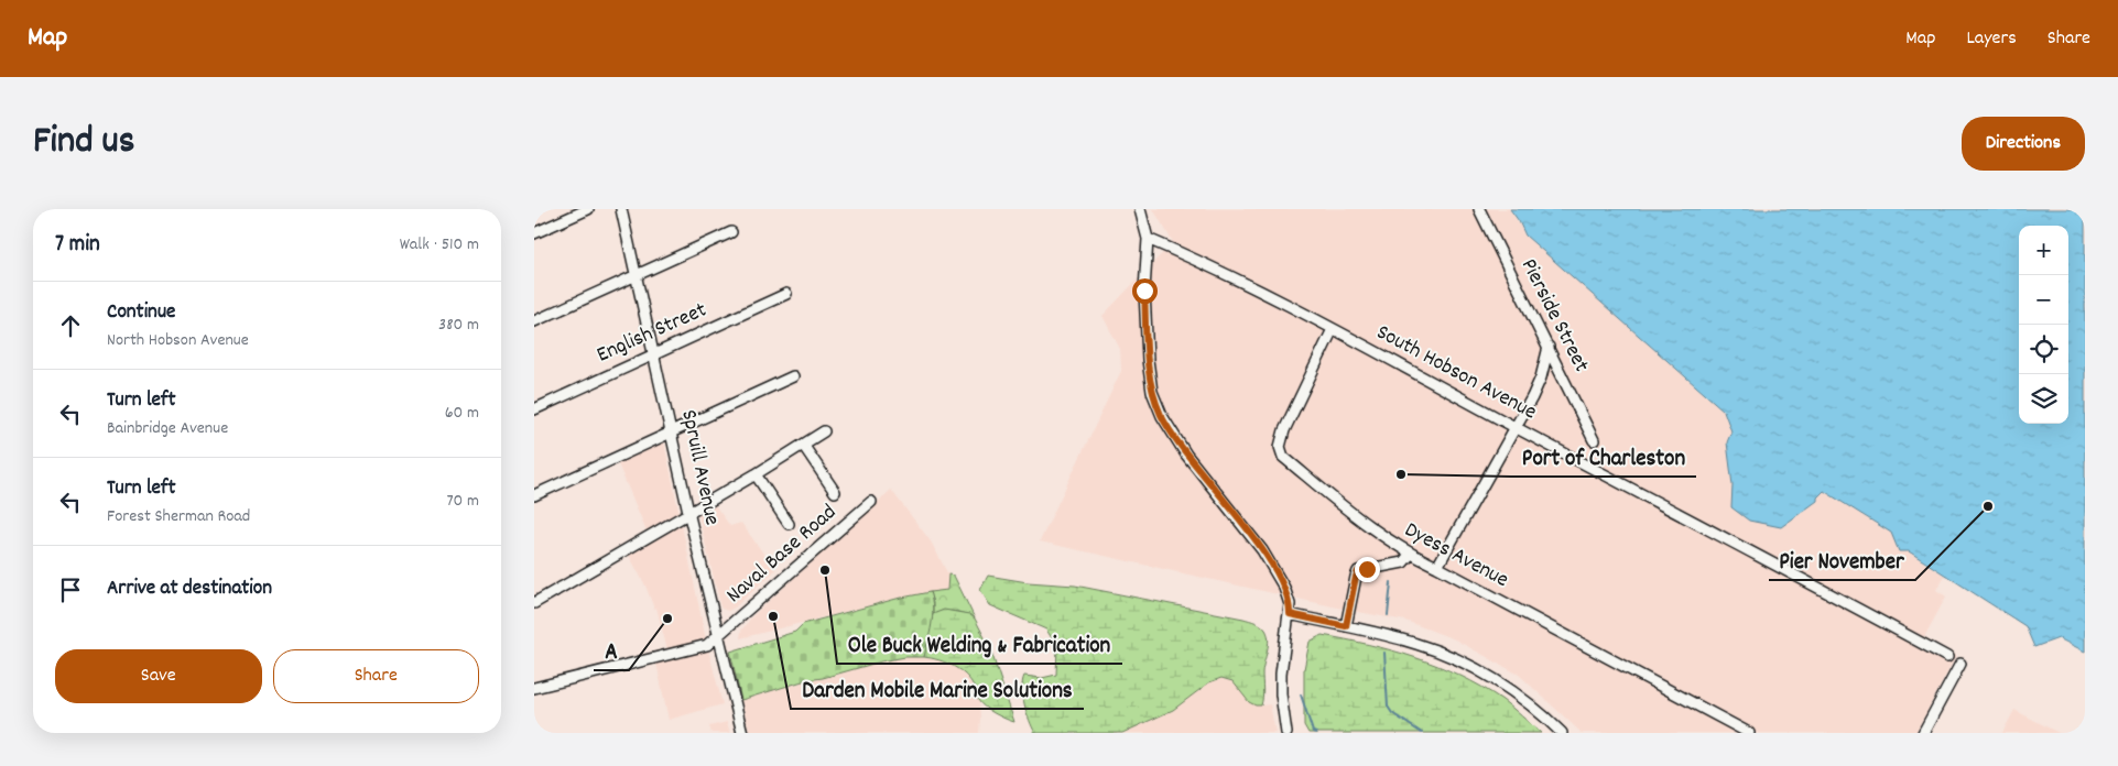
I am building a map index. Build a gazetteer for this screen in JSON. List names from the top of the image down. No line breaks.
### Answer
{"streets":{"street":["Pierside Street","English Street","South Hobson Avenue","Spruill Avenue","Naval Base Road","Dyess Avenue"]},"crossings":[["English Street","Spruill Avenue"],["South Hobson Avenue","Dyess Avenue"],["Spruill Avenue","Naval Base Road"]],"places":["Port of Charleston","Pier November","Ole Buck Welding & Fabrication","Darden Mobile Marine Solutions","A"],"page":{"header":"Map","nav":["Map","Layers","Share"],"title":"Find us","buttons":["Directions",["Save","Share"]],"heading":["7 min","Walk · 510 m"],"map_buttons":["+","−"],"list":[["Continue","North Hobson Avenue","380 m"],["Turn left","Bainbridge Avenue","60 m"],["Turn left","Forest Sherman Road","70 m"],"Arrive at destination"]}}
